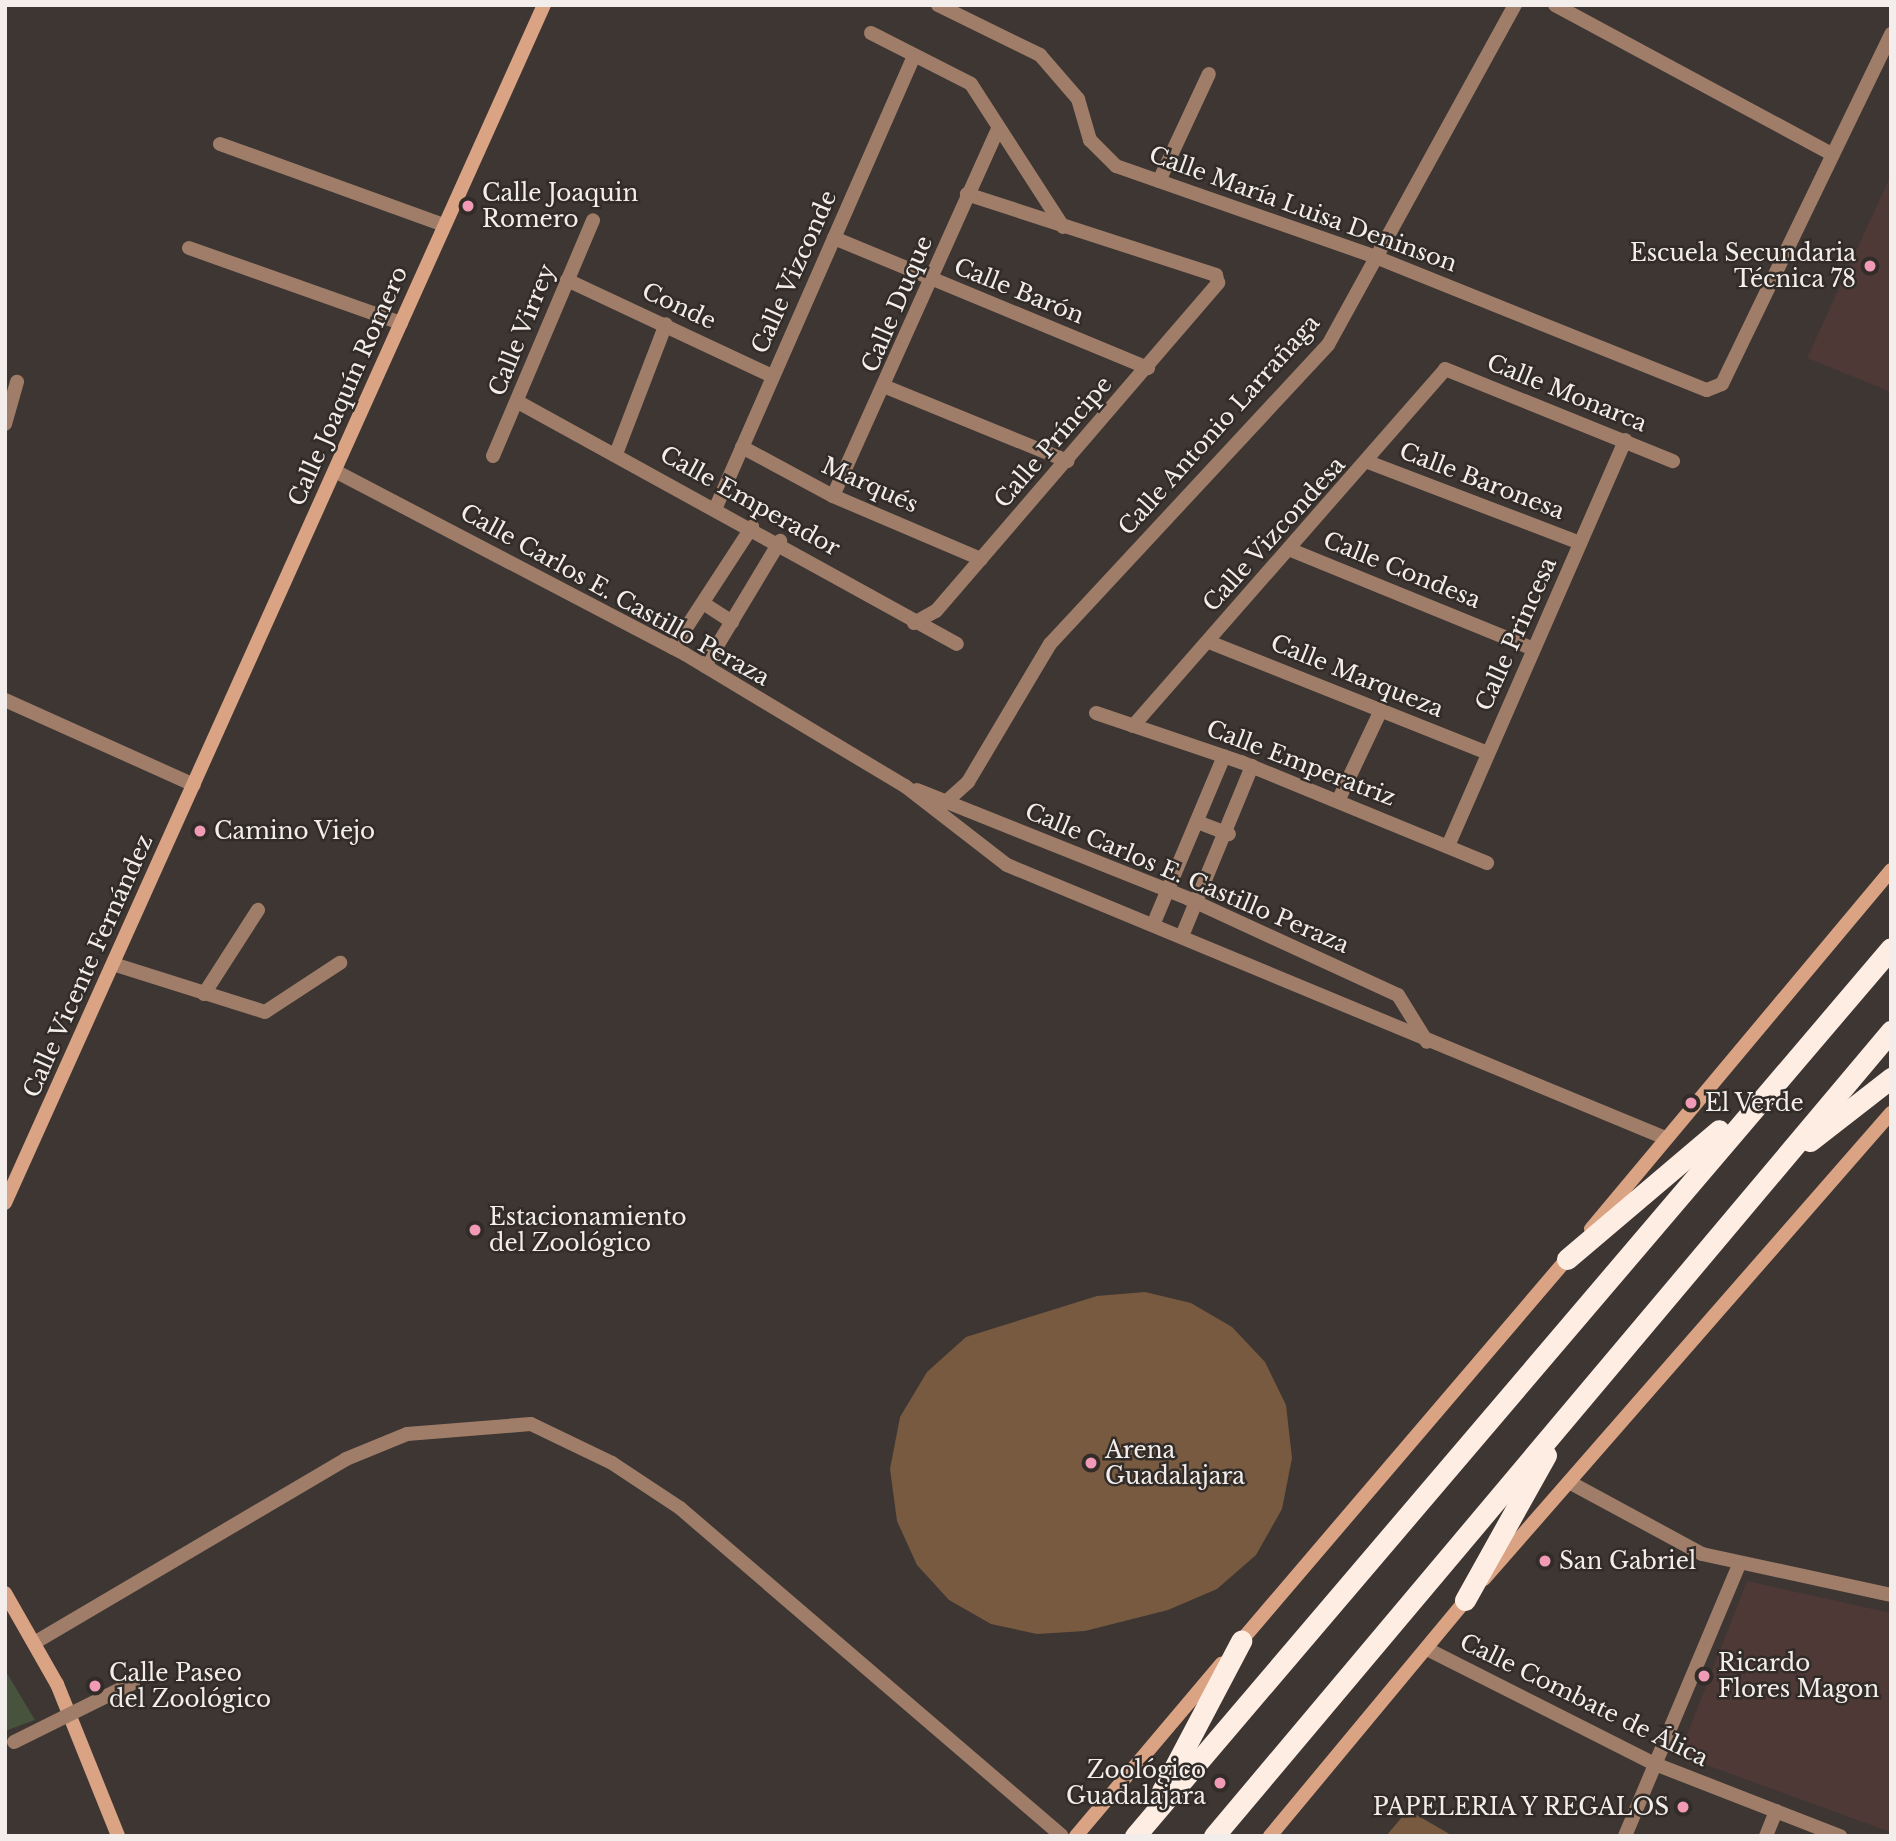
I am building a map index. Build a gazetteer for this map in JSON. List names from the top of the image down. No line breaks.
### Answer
{"streets":{"street":["Calle María Luisa Deninson","Calle Vizconde","Calle Barón","Calle Duque","Conde","Calle Virrey","Calle Joaquín Romero","Calle Monarca","Calle Antonio Larrañaga","Calle Príncipe","Calle Baronesa","Marqués","Calle Emperador","Calle Vizcondesa","Calle Condesa","Calle Carlos E. Castillo Peraza","Calle Princesa","Calle Marqueza","Calle Emperatriz","Calle Vicente Fernández","Calle Combate de Álica"]},"crossings":[["Calle María Luisa Deninson","Calle Antonio Larrañaga"],["Calle Vizconde","Calle Barón"],["Calle Vizconde","Conde"],["Calle Vizconde","Marqués"],["Calle Vizconde","Calle Emperador"],["Calle Barón","Calle Duque"],["Calle Barón","Calle Príncipe"],["Calle Duque","Marqués"],["Conde","Calle Virrey"],["Calle Virrey","Calle Emperador"],["Calle Joaquín Romero","Calle Carlos E. Castillo Peraza"],["Calle Joaquín Romero","Calle Vicente Fernández"],["Calle Monarca","Calle Vizcondesa"],["Calle Monarca","Calle Princesa"],["Calle Antonio Larrañaga","Calle Carlos E. Castillo Peraza"],["Calle Príncipe","Marqués"],["Calle Príncipe","Calle Emperador"],["Calle Baronesa","Calle Vizcondesa"],["Calle Baronesa","Calle Princesa"],["Calle Vizcondesa","Calle Condesa"],["Calle Vizcondesa","Calle Marqueza"],["Calle Vizcondesa","Calle Emperatriz"],["Calle Condesa","Calle Princesa"],["Calle Princesa","Calle Marqueza"],["Calle Princesa","Calle Emperatriz"]],"places":["Calle Joaquin Romero","Escuela Secundaria Técnica 78","Camino Viejo","El Verde","Estacionamiento del Zoológico","Arena Guadalajara","San Gabriel","Ricardo Flores Magon","Calle Paseo del Zoológico","Zoológico Guadalajara","PAPELERIA Y REGALOS"]}
